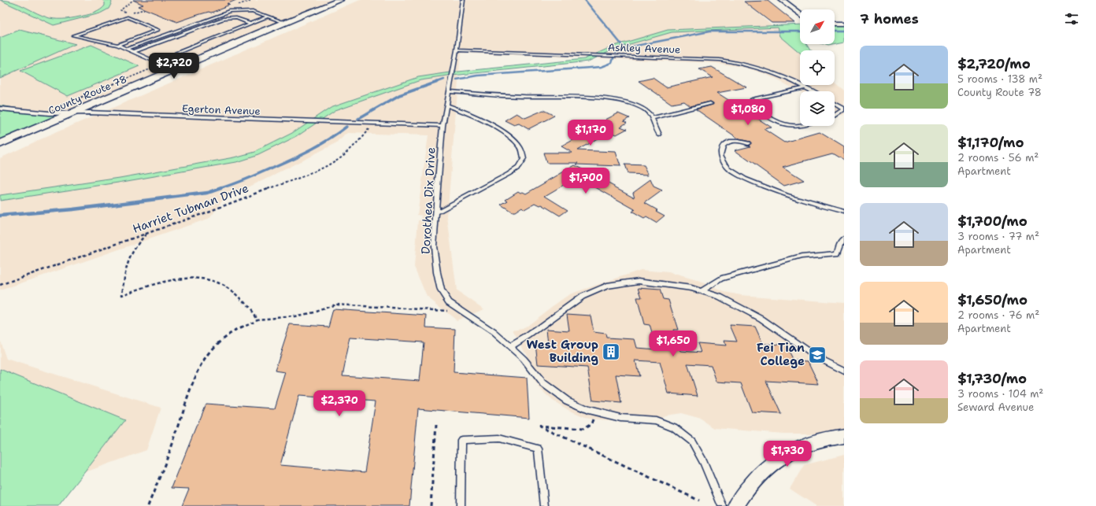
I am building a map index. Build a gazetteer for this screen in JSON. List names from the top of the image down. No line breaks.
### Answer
{"streets":{"street":["County Route 78"],"lane":["Ashley Avenue","Egerton Avenue","Dorothea Dix Drive"],"path":["Harriet Tubman Drive"]},"crossings":[["Ashley Avenue","Dorothea Dix Drive"],["County Route 78","Egerton Avenue"],["Egerton Avenue","Dorothea Dix Drive"],["Egerton Avenue","Harriet Tubman Drive"]],"places":{"building":["West Group Building"],"school or university":["Fei Tian College"]},"north":"top right","page":{"heading":"7 homes","list":[{"name":"$2,720/mo","note":"5 rooms · 138 m² · County Route 78"},{"name":"$1,170/mo","note":"2 rooms · 56 m² · Apartment"},{"name":"$1,700/mo","note":"3 rooms · 77 m² · Apartment"},{"name":"$1,650/mo","note":"2 rooms · 76 m² · Apartment"},{"name":"$1,730/mo","note":"3 rooms · 104 m² · Seward Avenue"}],"price":["$2,720","$1,080","$1,170","$1,700","$1,650","$2,370","$1,730"]}}
